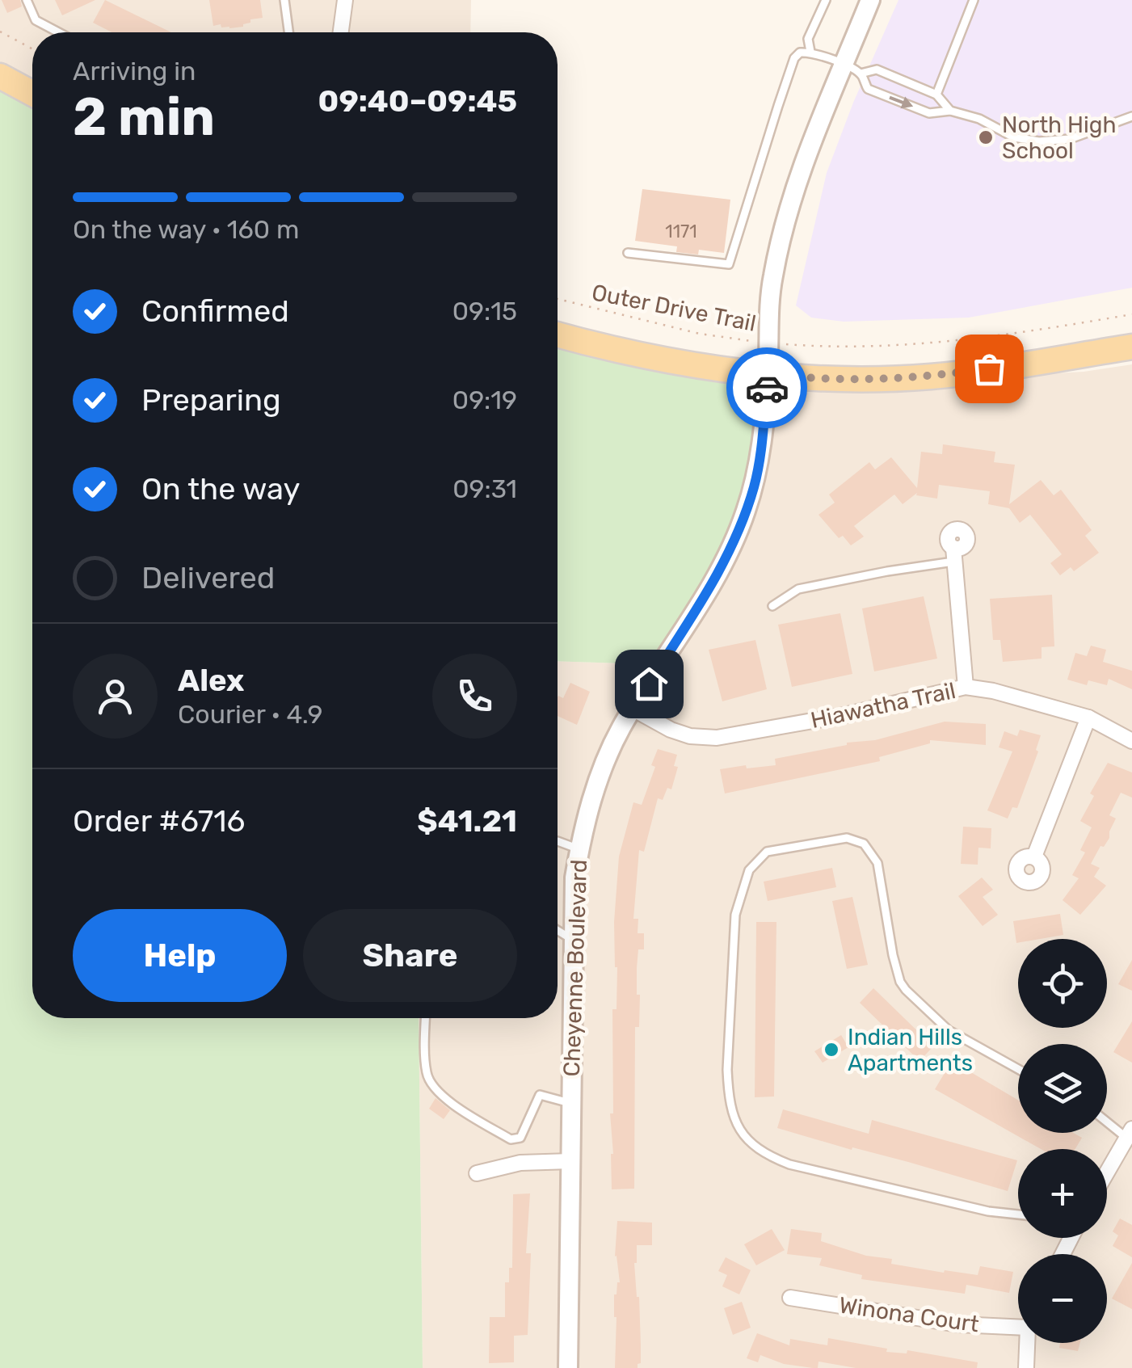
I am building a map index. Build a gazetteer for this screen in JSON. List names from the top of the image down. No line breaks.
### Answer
{"streets":{"street":["Hiawatha Trail","Cheyenne Boulevard","Winona Court"],"path":["Outer Drive Trail"]},"crossings":[["Outer Drive Trail","Cheyenne Boulevard"],["Hiawatha Trail","Cheyenne Boulevard"]],"places":["North High School","Indian Hills Apartments"],"house_numbers":["1171"],"page":{"heading":["2 min","Arriving in","09:40–09:45"],"panel":["Alex","Courier · 4.9","Order #6716","$41.21"],"bar":"On the way · 160 m","list":[["Confirmed","09:15"],["Preparing","09:19"],["On the way","09:31"],"Delivered"],"buttons":["Help","Share"],"map_buttons":["+","−"]}}
